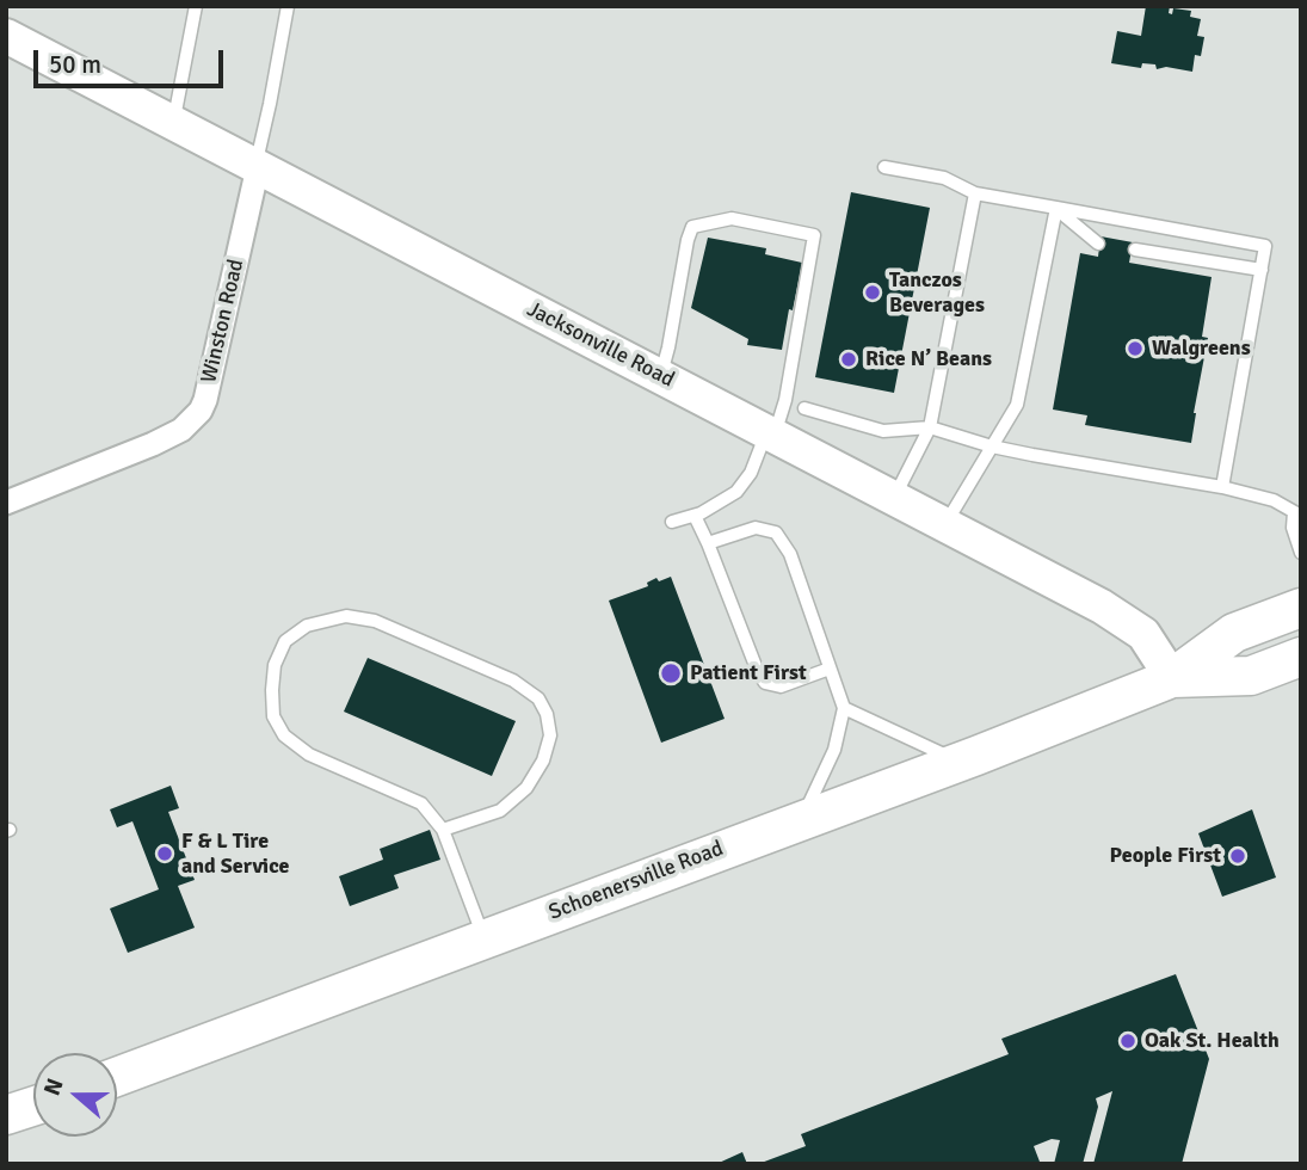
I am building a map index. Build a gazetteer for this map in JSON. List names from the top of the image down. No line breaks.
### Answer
{"streets":{"main road":["Schoenersville Road"],"street":["Winston Road","Jacksonville Road"]},"crossings":[["Winston Road","Jacksonville Road"],["Jacksonville Road","Schoenersville Road"]],"places":["Tanczos Beverages","Walgreens","Rice N’ Beans","Patient First","F & L Tire and Service","People First","Oak St. Health"],"scale_bar":"50 m","north":"left"}
